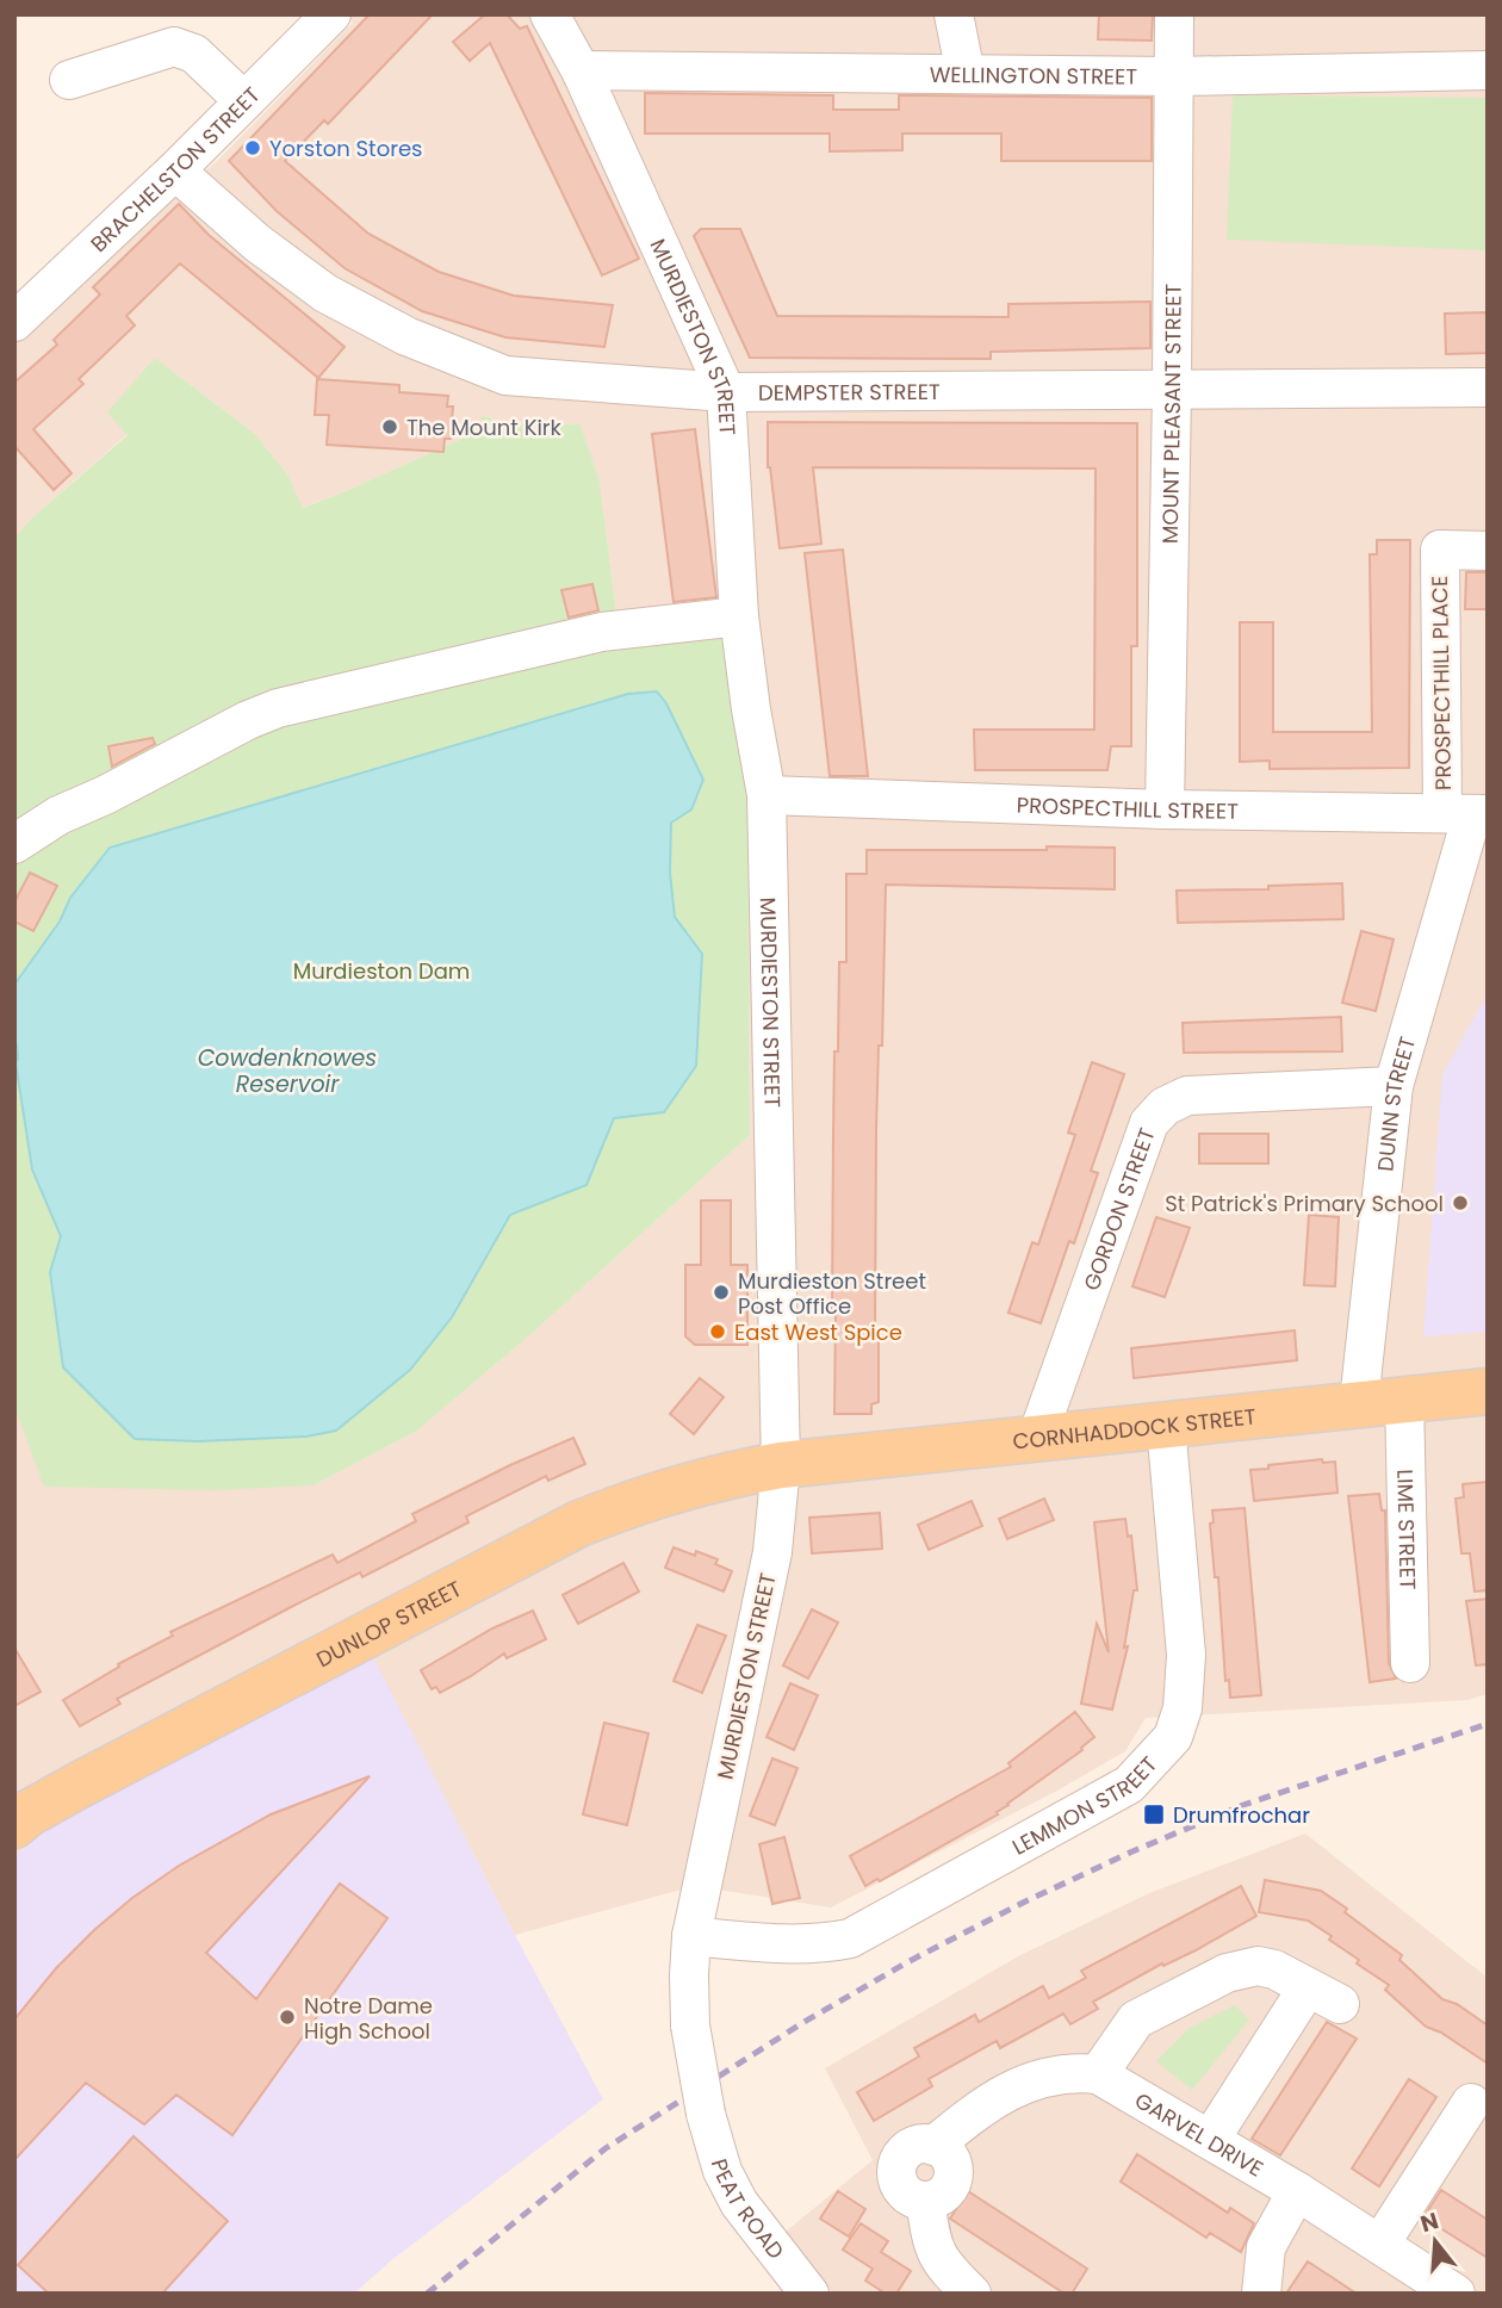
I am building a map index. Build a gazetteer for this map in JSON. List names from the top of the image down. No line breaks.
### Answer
{"streets":{"main road":["CORNHADDOCK STREET","DUNLOP STREET"],"street":["WELLINGTON STREET","BRACHELSTON STREET","MURDIESTON STREET","DEMPSTER STREET","MOUNT PLEASANT STREET","PROSPECTHILL PLACE","PROSPECTHILL STREET","DUNN STREET","GORDON STREET","LIME STREET","LEMMON STREET","GARVEL DRIVE","PEAT ROAD"]},"crossings":[["WELLINGTON STREET","MURDIESTON STREET"],["WELLINGTON STREET","MOUNT PLEASANT STREET"],["BRACHELSTON STREET","DEMPSTER STREET"],["MURDIESTON STREET","DEMPSTER STREET"],["MURDIESTON STREET","PROSPECTHILL STREET"],["MURDIESTON STREET","CORNHADDOCK STREET"],["MURDIESTON STREET","DUNLOP STREET"],["MURDIESTON STREET","LEMMON STREET"],["MURDIESTON STREET","PEAT ROAD"],["DEMPSTER STREET","MOUNT PLEASANT STREET"],["MOUNT PLEASANT STREET","PROSPECTHILL STREET"],["PROSPECTHILL PLACE","PROSPECTHILL STREET"],["PROSPECTHILL PLACE","DUNN STREET"],["PROSPECTHILL STREET","DUNN STREET"],["DUNN STREET","GORDON STREET"],["DUNN STREET","CORNHADDOCK STREET"],["GORDON STREET","CORNHADDOCK STREET"],["CORNHADDOCK STREET","LIME STREET"],["CORNHADDOCK STREET","DUNLOP STREET"],["CORNHADDOCK STREET","LEMMON STREET"]],"water":["Cowdenknowes Reservoir"],"parks":["Murdieston Dam"],"places":{"other":["Yorston Stores","The Mount Kirk","St Patrick's Primary School","Murdieston Street Post Office","East West Spice","Notre Dame High School"],"transit":["Drumfrochar"]},"north":"top"}
